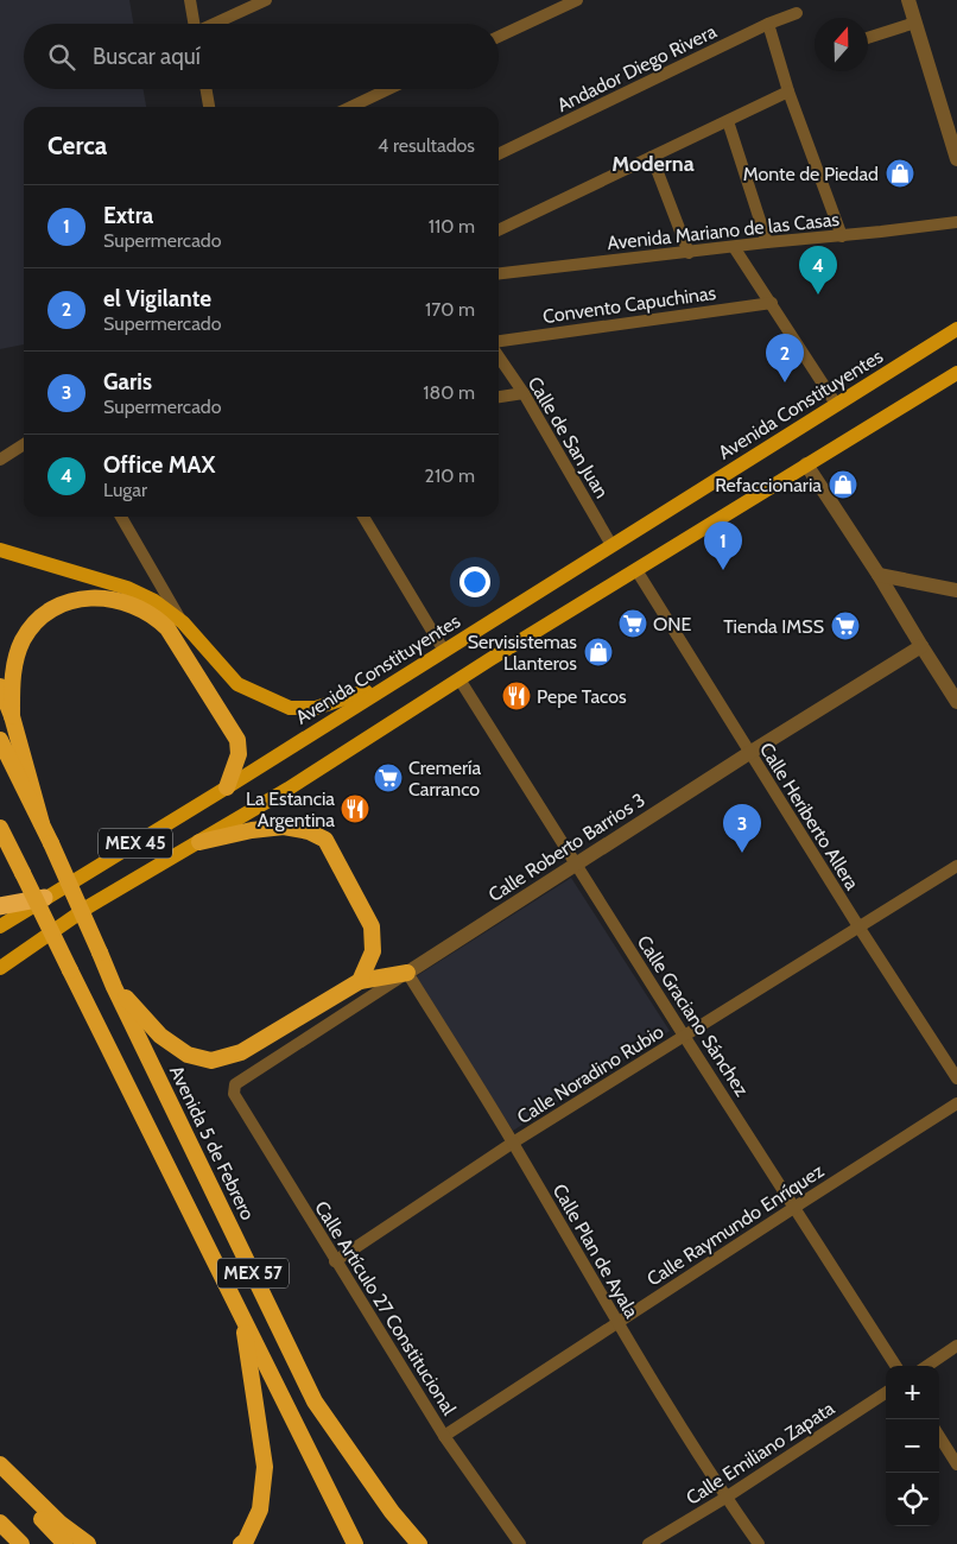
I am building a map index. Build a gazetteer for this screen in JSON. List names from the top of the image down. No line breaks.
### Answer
{"streets":{"highway":["Avenida 5 de Febrero","MEX 57"],"main road":["Avenida Constituyentes","MEX 45"],"street":["Andador Diego Rivera","Avenida Mariano de las Casas","Convento Capuchinas","Calle de San Juan","Calle Heriberto Allera","Calle Roberto Barrios 3","Calle Graciano Sánchez","Calle Noradino Rubio","Calle Raymundo Enríquez","Calle Plan de Ayala","Calle Artículo 27 Constitucional","Calle Emiliano Zapata"]},"crossings":[["Avenida Constituyentes","Calle de San Juan"],["Calle Heriberto Allera","Calle Roberto Barrios 3"],["Calle Heriberto Allera","Calle Noradino Rubio"],["Calle Roberto Barrios 3","Calle Graciano Sánchez"],["Calle Roberto Barrios 3","Calle Plan de Ayala"],["Calle Roberto Barrios 3","Calle Artículo 27 Constitucional"],["Calle Graciano Sánchez","Calle Noradino Rubio"],["Calle Graciano Sánchez","Calle Raymundo Enríquez"],["Calle Noradino Rubio","Calle Plan de Ayala"],["Calle Noradino Rubio","Calle Artículo 27 Constitucional"],["Calle Raymundo Enríquez","Calle Plan de Ayala"],["Calle Raymundo Enríquez","Calle Artículo 27 Constitucional"],["Calle Plan de Ayala","Calle Emiliano Zapata"]],"districts":["Moderna"],"places":{"shop":["Monte de Piedad","Refaccionaria","Servisistemas Llanteros"],"supermarket":["ONE","Tienda IMSS","Cremería Carranco"],"restaurant":["Pepe Tacos","La Estancia Argentina"]},"north":"top","page":{"search":"Buscar aquí","heading":["Cerca","4 resultados"],"list":[{"mark":"1","name":"Extra","note":"Supermercado","value":"110 m"},{"mark":"2","name":"el Vigilante","note":"Supermercado","value":"170 m"},{"mark":"3","name":"Garis","note":"Supermercado","value":"180 m"},{"mark":"4","name":"Office MAX","note":"Lugar","value":"210 m"}],"pins":["4","2","1","3"],"map_buttons":["+","−"]}}
